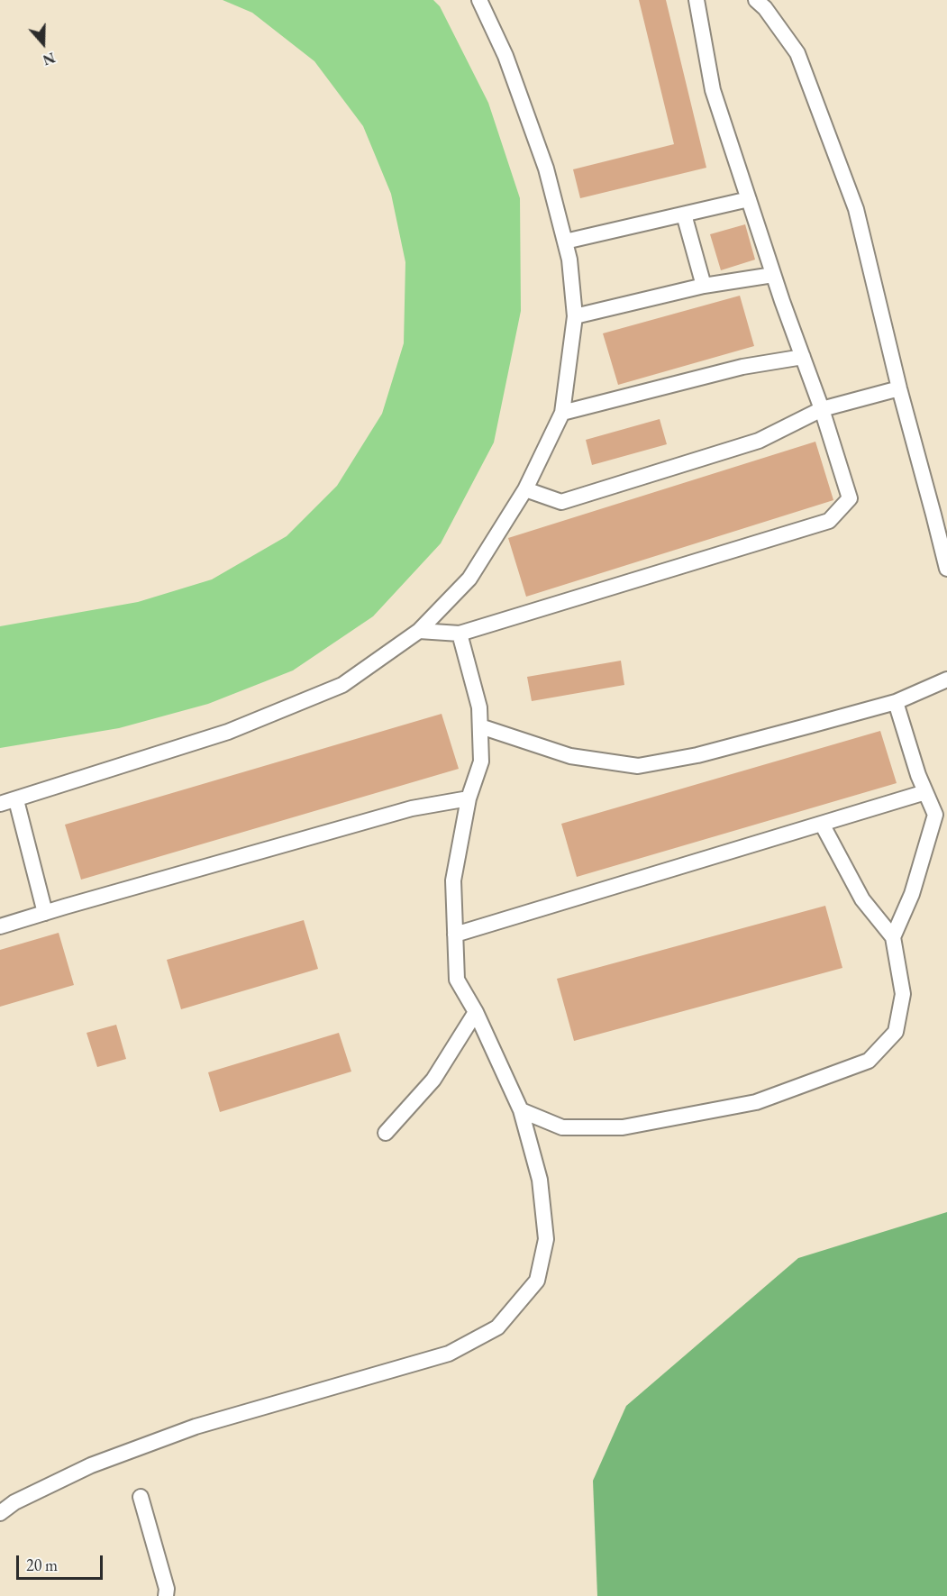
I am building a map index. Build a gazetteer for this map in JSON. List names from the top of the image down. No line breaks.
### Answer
{"scale_bar":"20 m","north":"bottom"}
